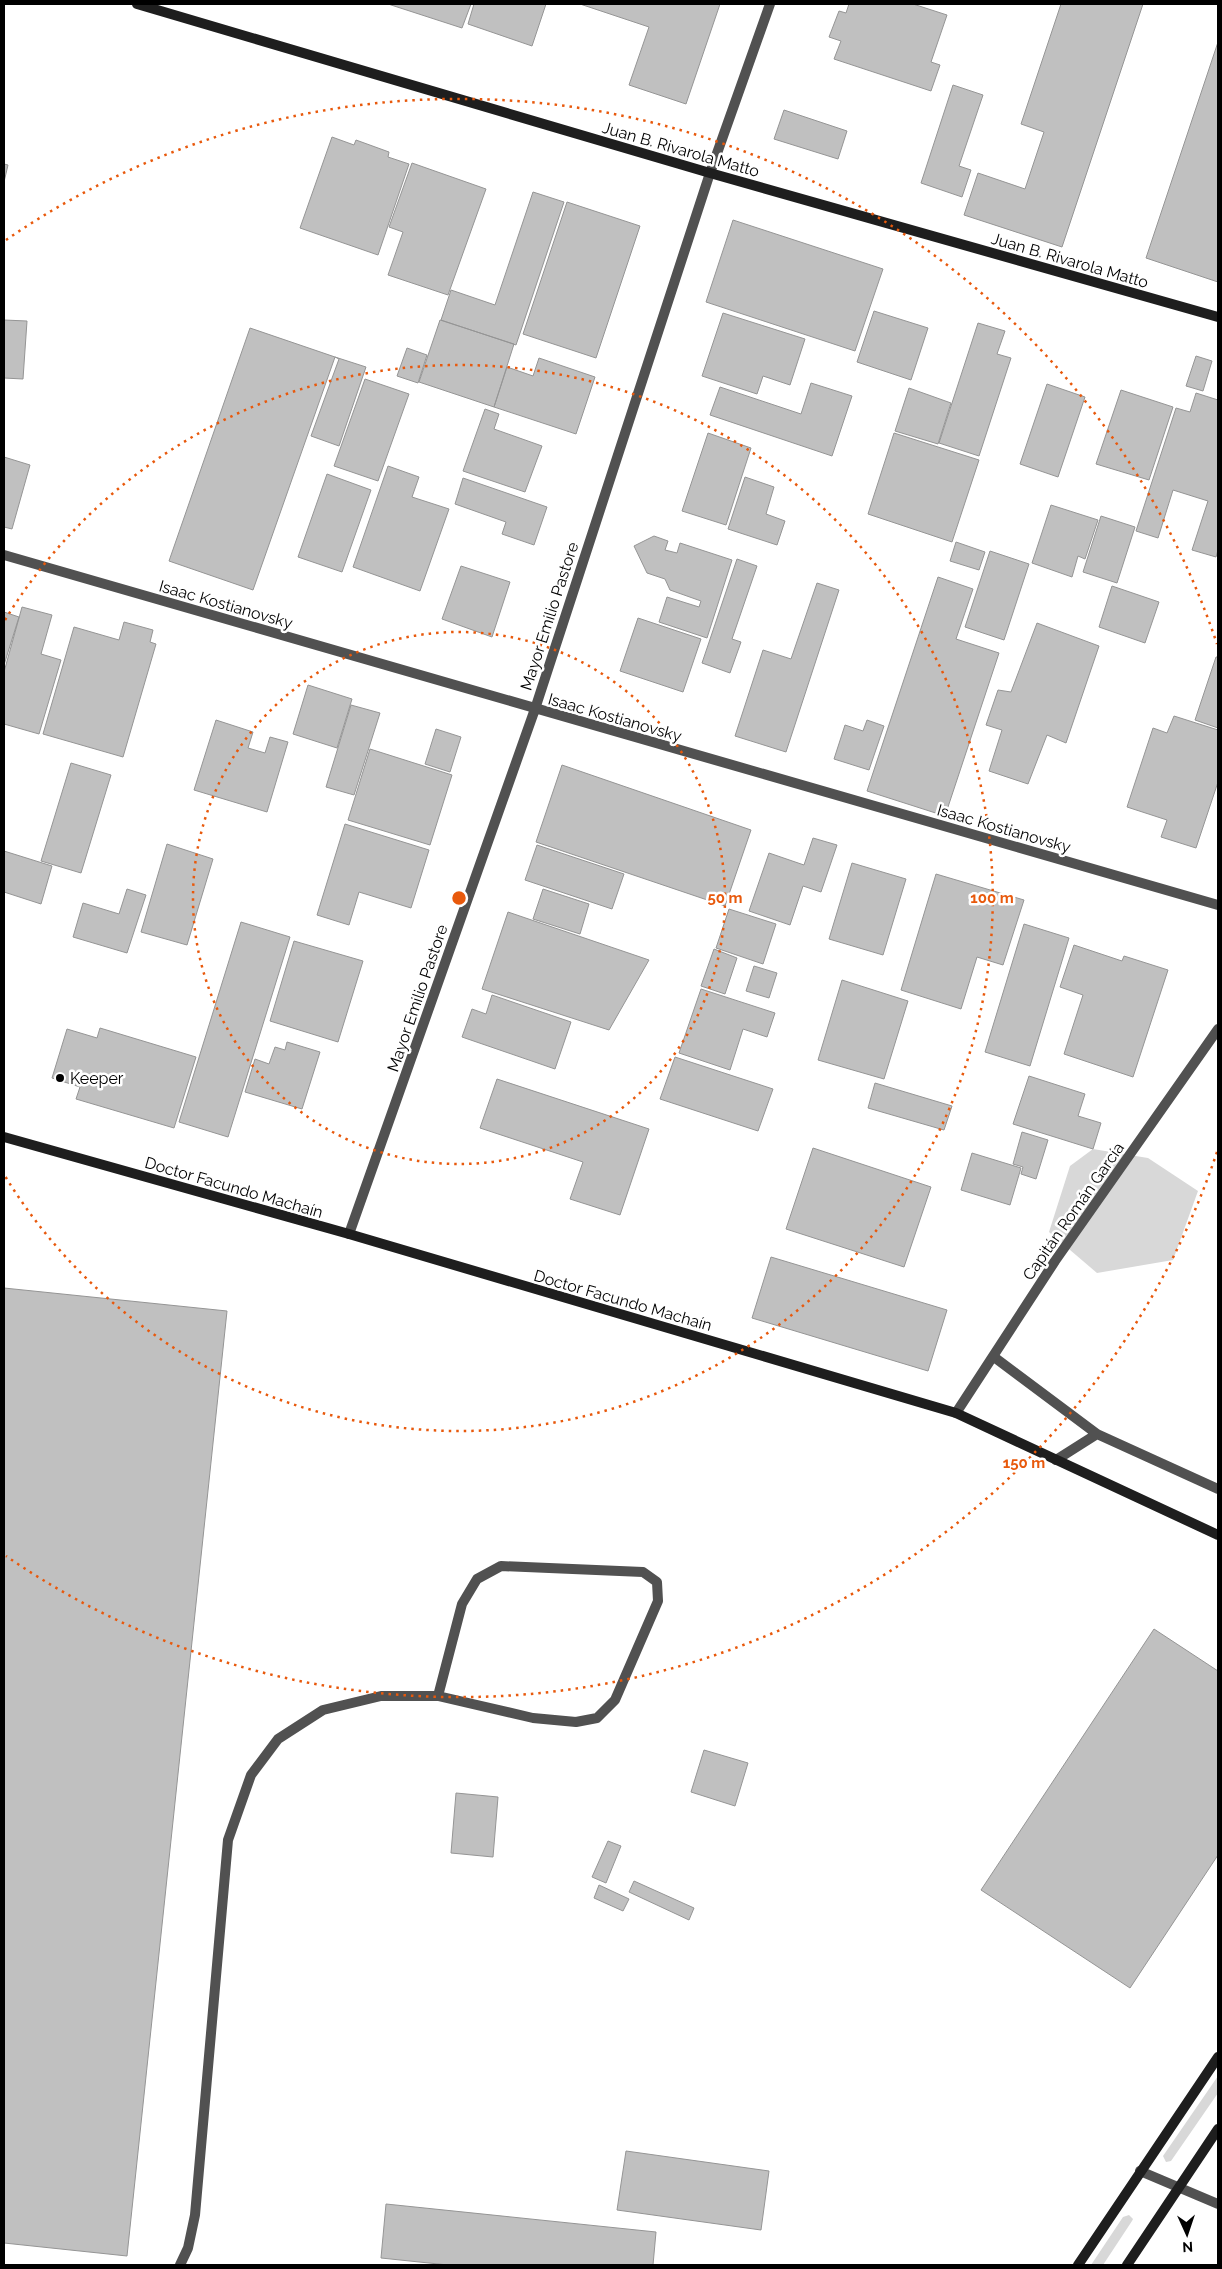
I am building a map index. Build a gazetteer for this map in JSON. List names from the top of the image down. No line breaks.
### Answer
{"streets":{"main road":["Juan B. Rivarola Matto","Doctor Facundo Machaín"],"street":["Isaac Kostianovsky","Mayor Emilio Pastore","Capitán Román García"]},"crossings":[["Juan B. Rivarola Matto","Mayor Emilio Pastore"],["Isaac Kostianovsky","Mayor Emilio Pastore"],["Mayor Emilio Pastore","Doctor Facundo Machaín"],["Doctor Facundo Machaín","Capitán Román García"]],"places":["Keeper"],"north":"bottom","rings":["50 m","100 m","150 m"]}
